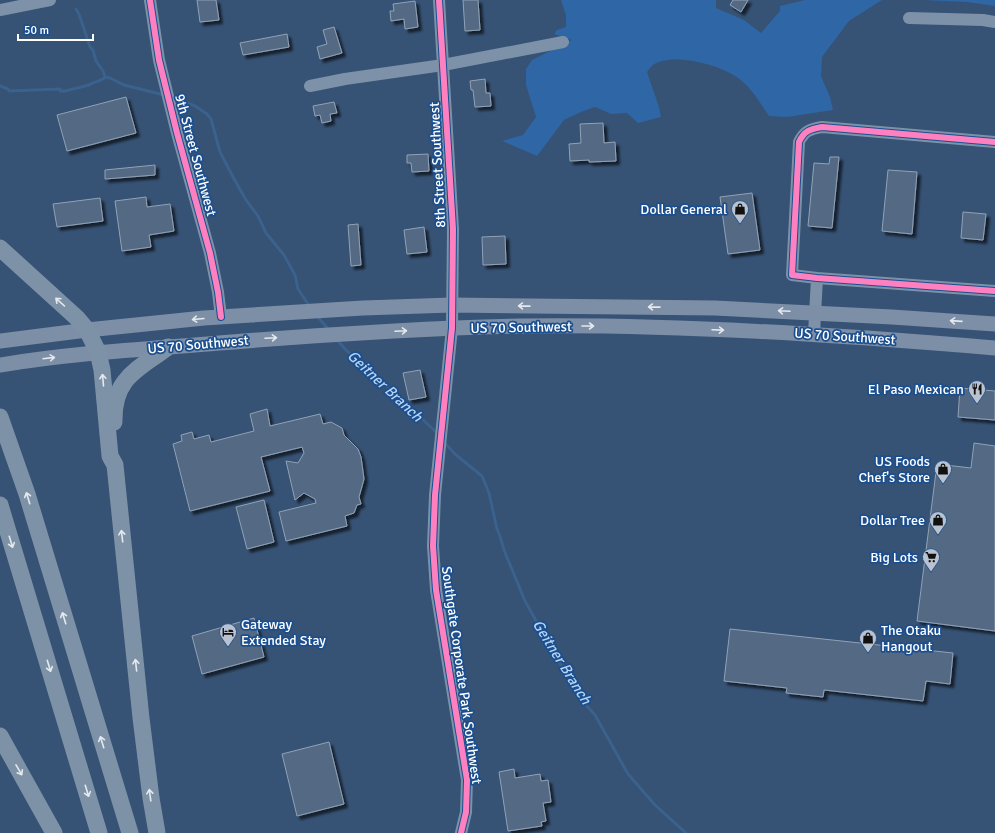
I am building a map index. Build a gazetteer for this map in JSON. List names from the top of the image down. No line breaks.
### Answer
{"streets":{"main road":["US 70 Southwest"],"street":["9th Street Southwest","8th Street Southwest","Southgate Corporate Park Southwest"]},"crossings":[["9th Street Southwest","US 70 Southwest"],["8th Street Southwest","US 70 Southwest"],["8th Street Southwest","Southgate Corporate Park Southwest"],["US 70 Southwest","Southgate Corporate Park Southwest"]],"water":["Geitner Branch"],"places":{"shop":["Dollar General","US Foods Chef's Store","Dollar Tree","The Otaku Hangout"],"restaurant":["El Paso Mexican"],"supermarket":["Big Lots"],"hotel":["Gateway Extended Stay"]},"scale_bar":"50 m"}
